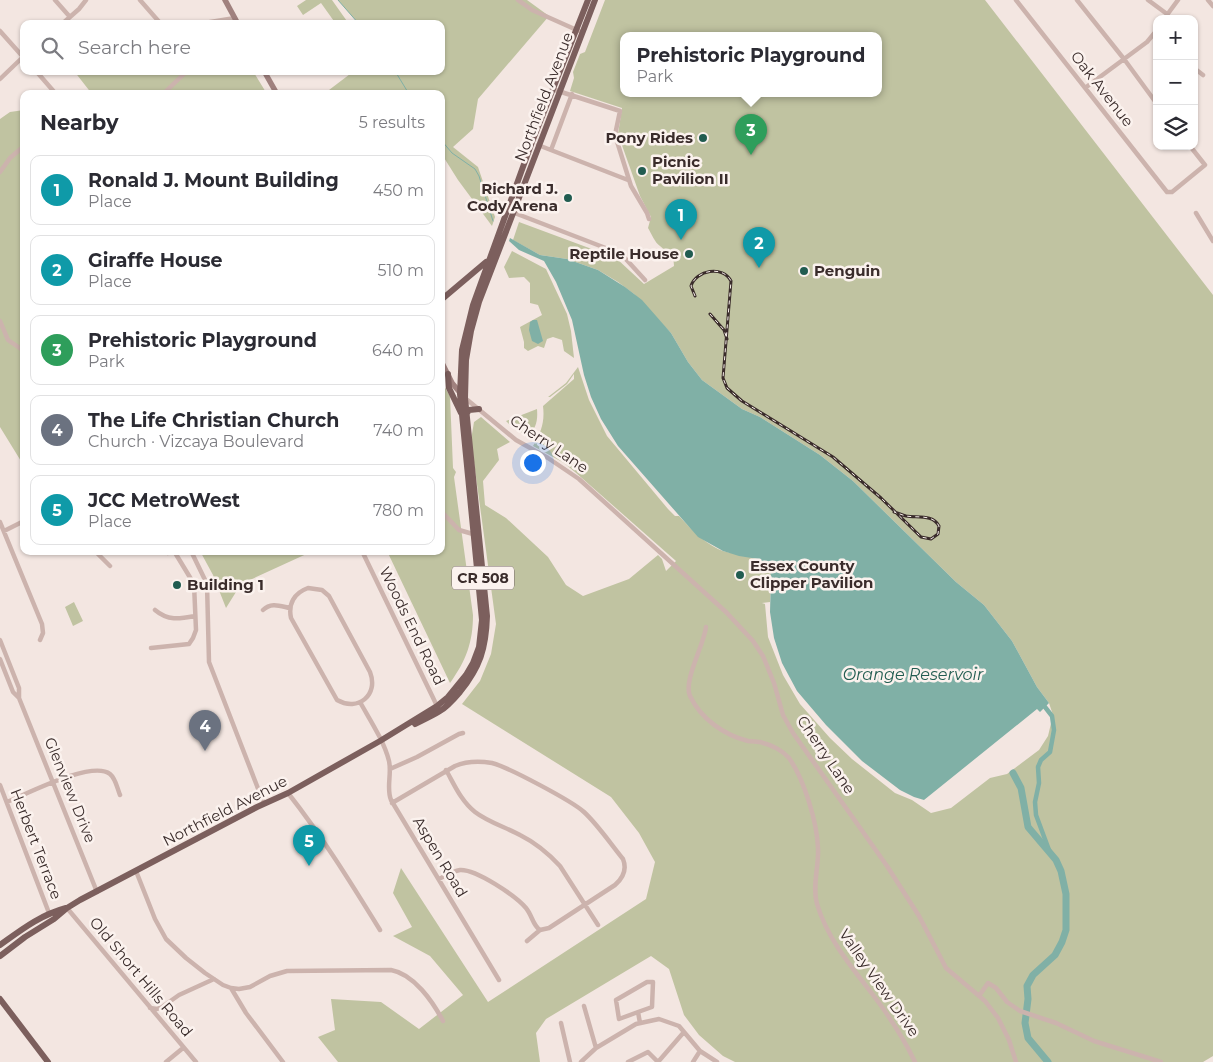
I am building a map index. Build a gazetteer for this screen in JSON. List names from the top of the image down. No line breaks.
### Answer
{"streets":{"main road":["Northfield Avenue","CR 508"],"street":["Oak Avenue","Cherry Lane","Woods End Road","Glenview Drive","Herbert Terrace","Aspen Road","Old Short Hills Road","Valley View Drive"]},"crossings":[["Northfield Avenue","Cherry Lane"],["Northfield Avenue","CR 508"],["Northfield Avenue","Woods End Road"],["Northfield Avenue","Glenview Drive"],["Northfield Avenue","Aspen Road"],["Northfield Avenue","Old Short Hills Road"],["CR 508","Herbert Terrace"],["CR 508","Old Short Hills Road"]],"water":["Orange Reservoir"],"places":["Pony Rides","Picnic Pavilion II","Richard J. Cody Arena","Reptile House","Penguin","Essex County Clipper Pavilion","Building 1"],"page":{"map_buttons":["+","−"],"search":"Search here","popup":["Prehistoric Playground","Park"],"heading":["Nearby","5 results"],"pins":["3","1","2","4","5"],"list":[{"mark":"1","name":"Ronald J. Mount Building","note":"Place","value":"450 m"},{"mark":"2","name":"Giraffe House","note":"Place","value":"510 m"},{"mark":"3","name":"Prehistoric Playground","note":"Park","value":"640 m"},{"mark":"4","name":"The Life Christian Church","note":"Church · Vizcaya Boulevard","value":"740 m"},{"mark":"5","name":"JCC MetroWest","note":"Place","value":"780 m"}]}}
